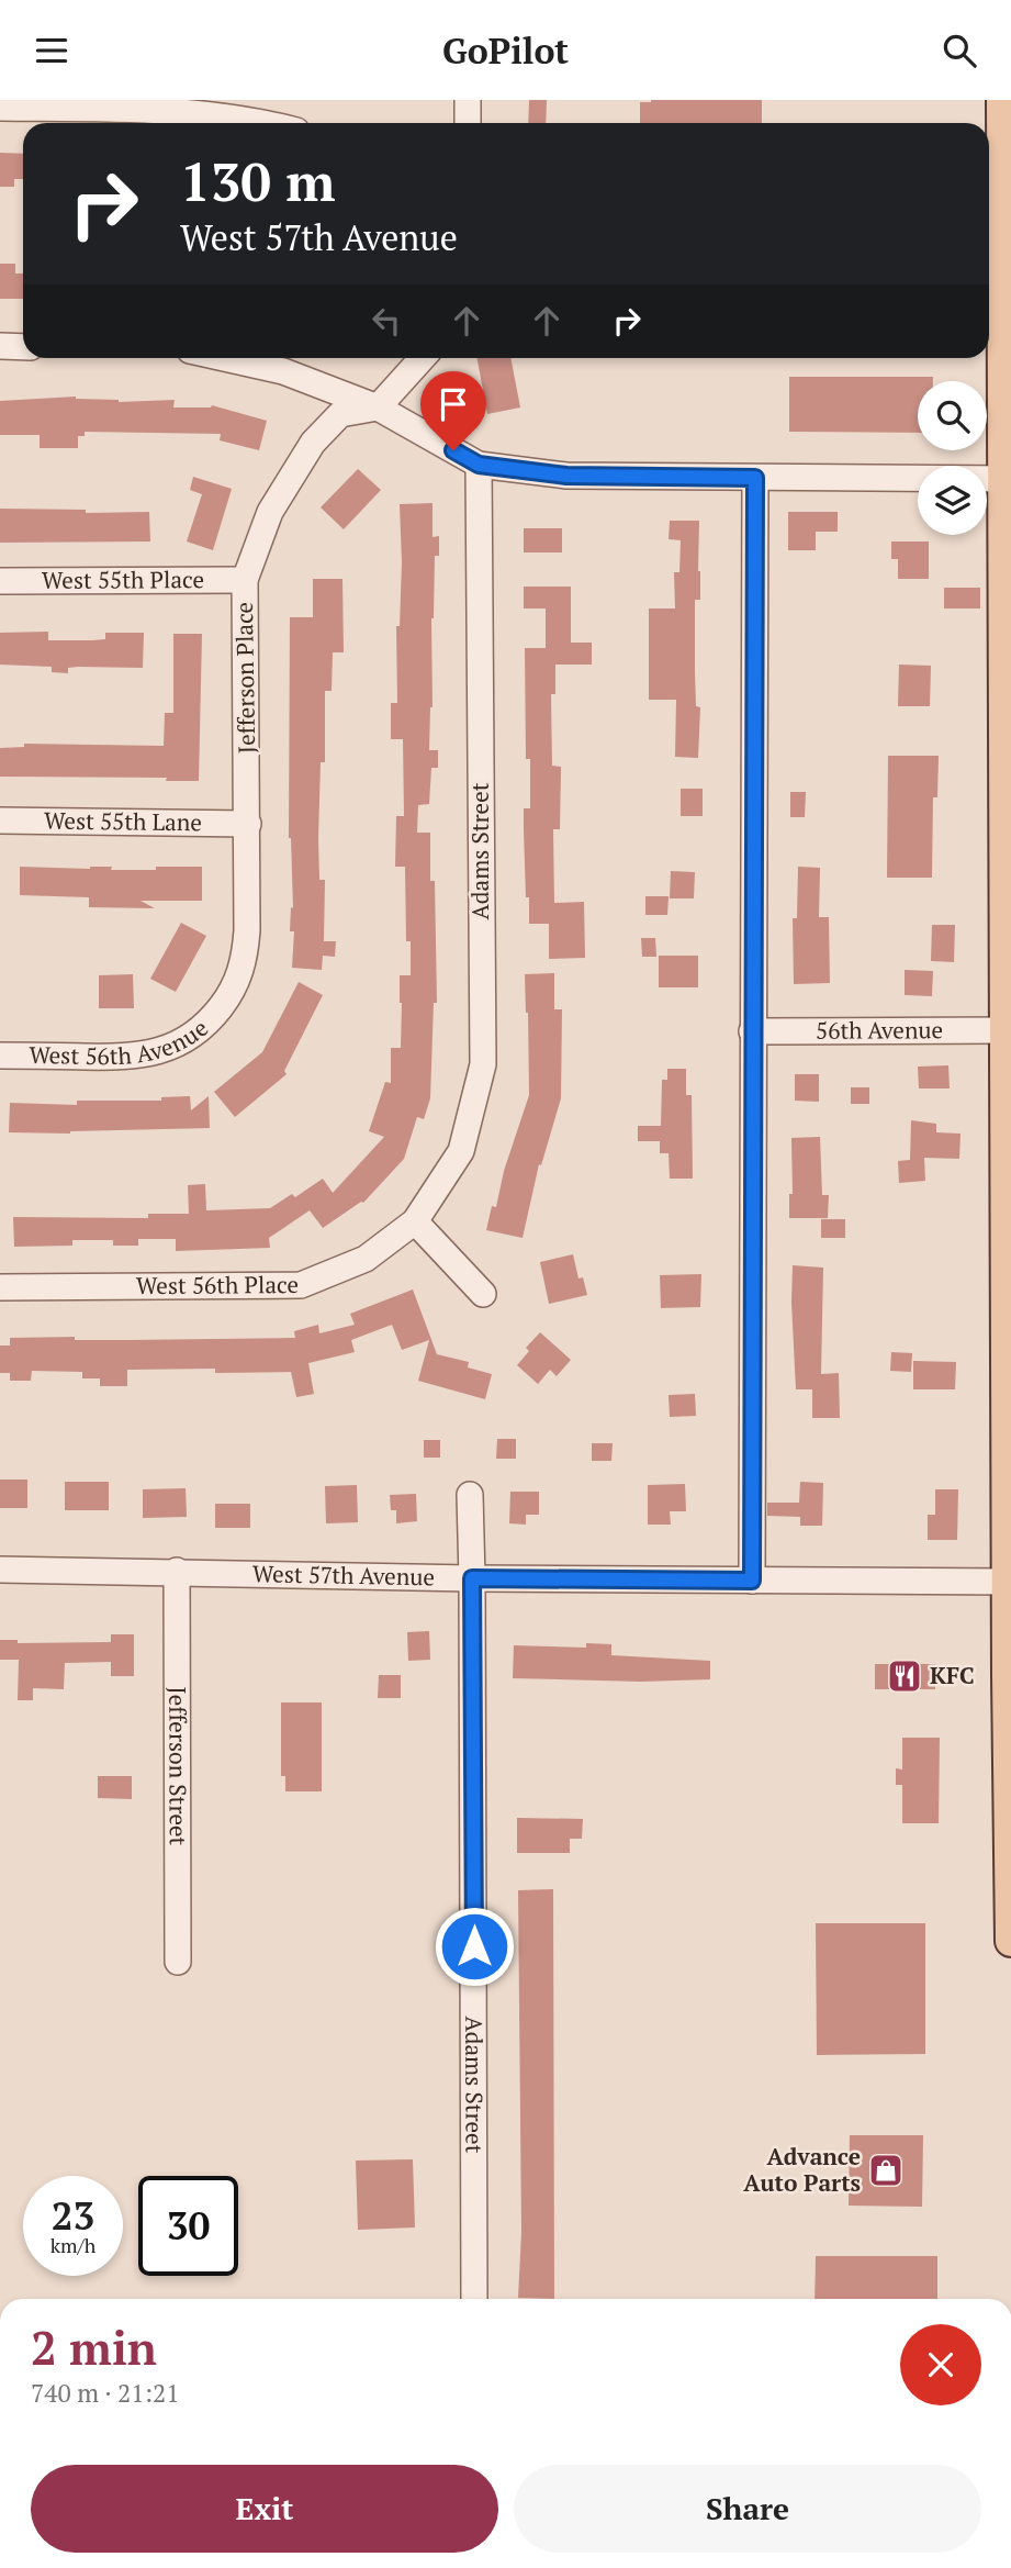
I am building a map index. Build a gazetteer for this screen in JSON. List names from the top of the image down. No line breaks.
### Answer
{"streets":{"street":["West 55th Place","Jefferson Place","West 55th Lane","Adams Street","56th Avenue","West 56th Avenue","West 56th Place","West 57th Avenue","Jefferson Street"]},"crossings":[["West 55th Place","Jefferson Place"],["Jefferson Place","West 55th Lane"],["Jefferson Place","West 56th Avenue"],["Adams Street","West 56th Place"],["Adams Street","West 57th Avenue"],["West 57th Avenue","Jefferson Street"]],"places":{"restaurant":["KFC"],"shop":["Advance Auto Parts"]},"page":{"header":"GoPilot","turn":["130 m","West 57th Avenue"],"speed":"23 km/h","limit":"30","heading":["2 min","740 m · 21:21"],"buttons":["Exit","Share"]}}
